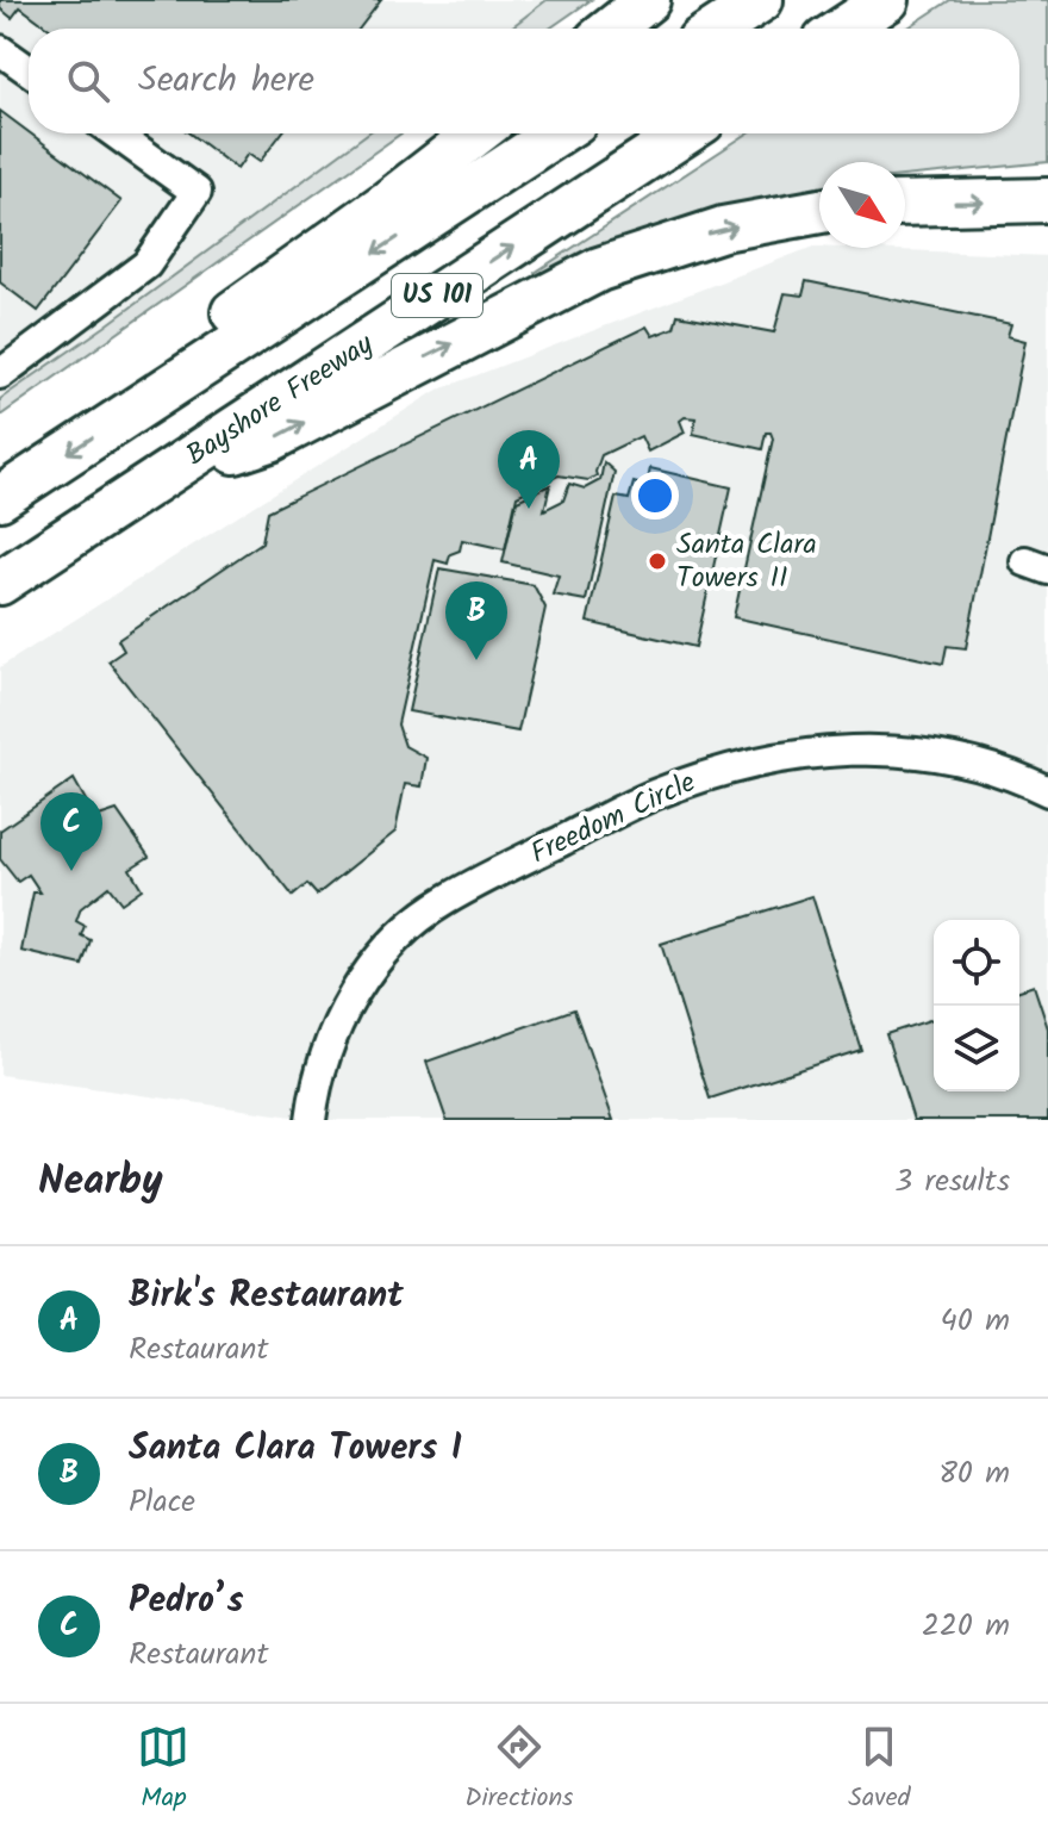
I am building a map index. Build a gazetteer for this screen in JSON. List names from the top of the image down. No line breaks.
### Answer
{"streets":{"highway":["US 101","Bayshore Freeway"],"street":["Freedom Circle"]},"places":["Santa Clara Towers II"],"north":"bottom right","page":{"search":"Search here","pins":["A","B","C"],"heading":["Nearby","3 results"],"list":[{"mark":"A","name":"Birk's Restaurant","note":"Restaurant","value":"40 m"},{"mark":"B","name":"Santa Clara Towers I","note":"Place","value":"80 m"},{"mark":"C","name":"Pedro’s","note":"Restaurant","value":"220 m"}],"nav":["Map","Directions","Saved"]}}
